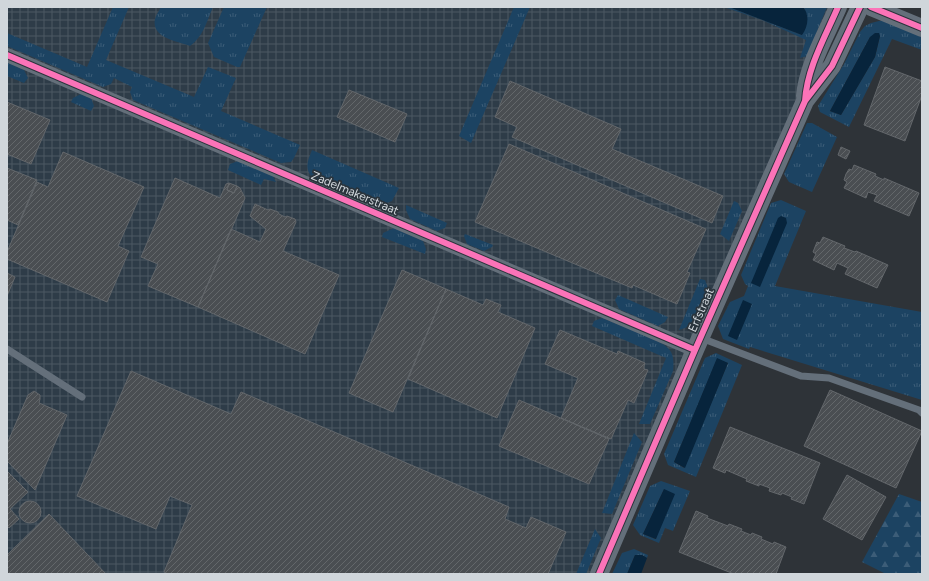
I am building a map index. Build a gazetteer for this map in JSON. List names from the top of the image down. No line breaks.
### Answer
{"streets":{"street":["Zadelmakerstraat","Erfstraat"]},"crossings":[["Zadelmakerstraat","Erfstraat"]]}
